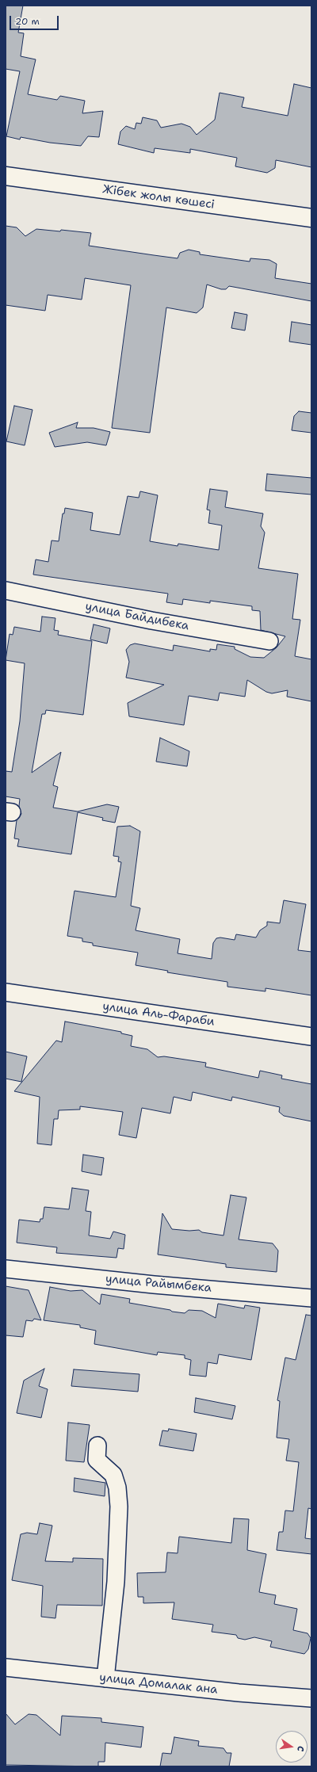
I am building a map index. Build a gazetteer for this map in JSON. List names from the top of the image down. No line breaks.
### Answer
{"streets":{"highway":["Жібек жолы көшесі"],"street":["улица Байдибека","улица Аль-Фараби","улица Райымбека","улица Домалак ана"]},"scale_bar":"20 m","north":"right"}
